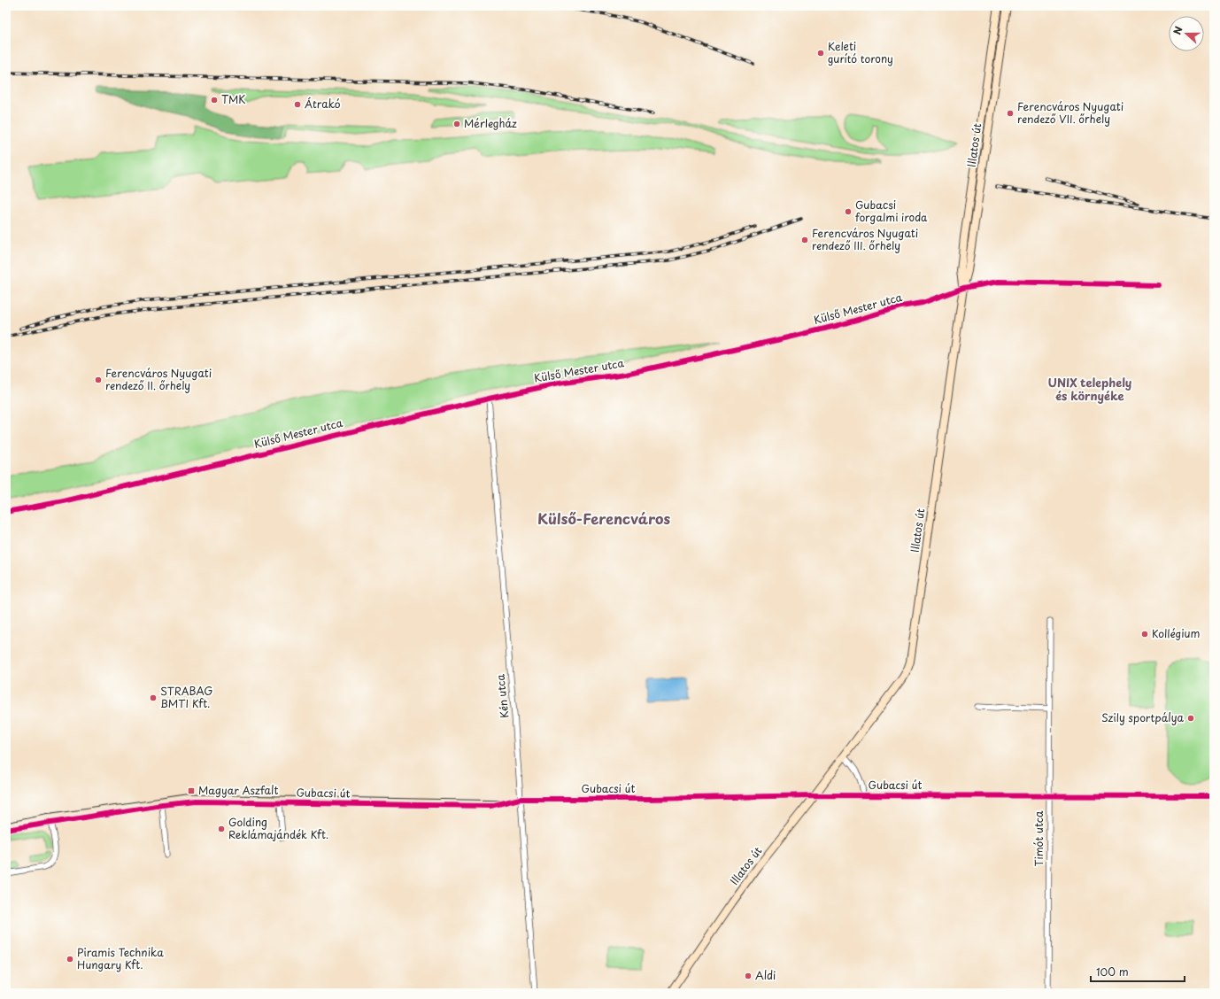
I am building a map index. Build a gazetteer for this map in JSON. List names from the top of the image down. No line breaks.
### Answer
{"streets":{"street":["Illatos út","Külső Mester utca","Kén utca","Gubacsi út","Timót utca"]},"crossings":[["Illatos út","Külső Mester utca"],["Illatos út","Gubacsi út"],["Külső Mester utca","Kén utca"],["Kén utca","Gubacsi út"],["Gubacsi út","Timót utca"]],"districts":["UNIX telephely és környéke","Külső-Ferencváros"],"places":{"other":["Keleti gurító torony","TMK","Átrakó","Ferencváros Nyugati rendező VII. őrhely","Mérlegház","Gubacsi forgalmi iroda","Ferencváros Nyugati rendező III. őrhely","Ferencváros Nyugati rendező II. őrhely","Kollégium","STRABAG BMTI Kft.","Szily sportpálya","Golding Reklámajándék Kft.","Piramis Technika Hungary Kft.","Aldi"],"transit":["Magyar Aszfalt"]},"scale_bar":"100 m","north":"left"}
